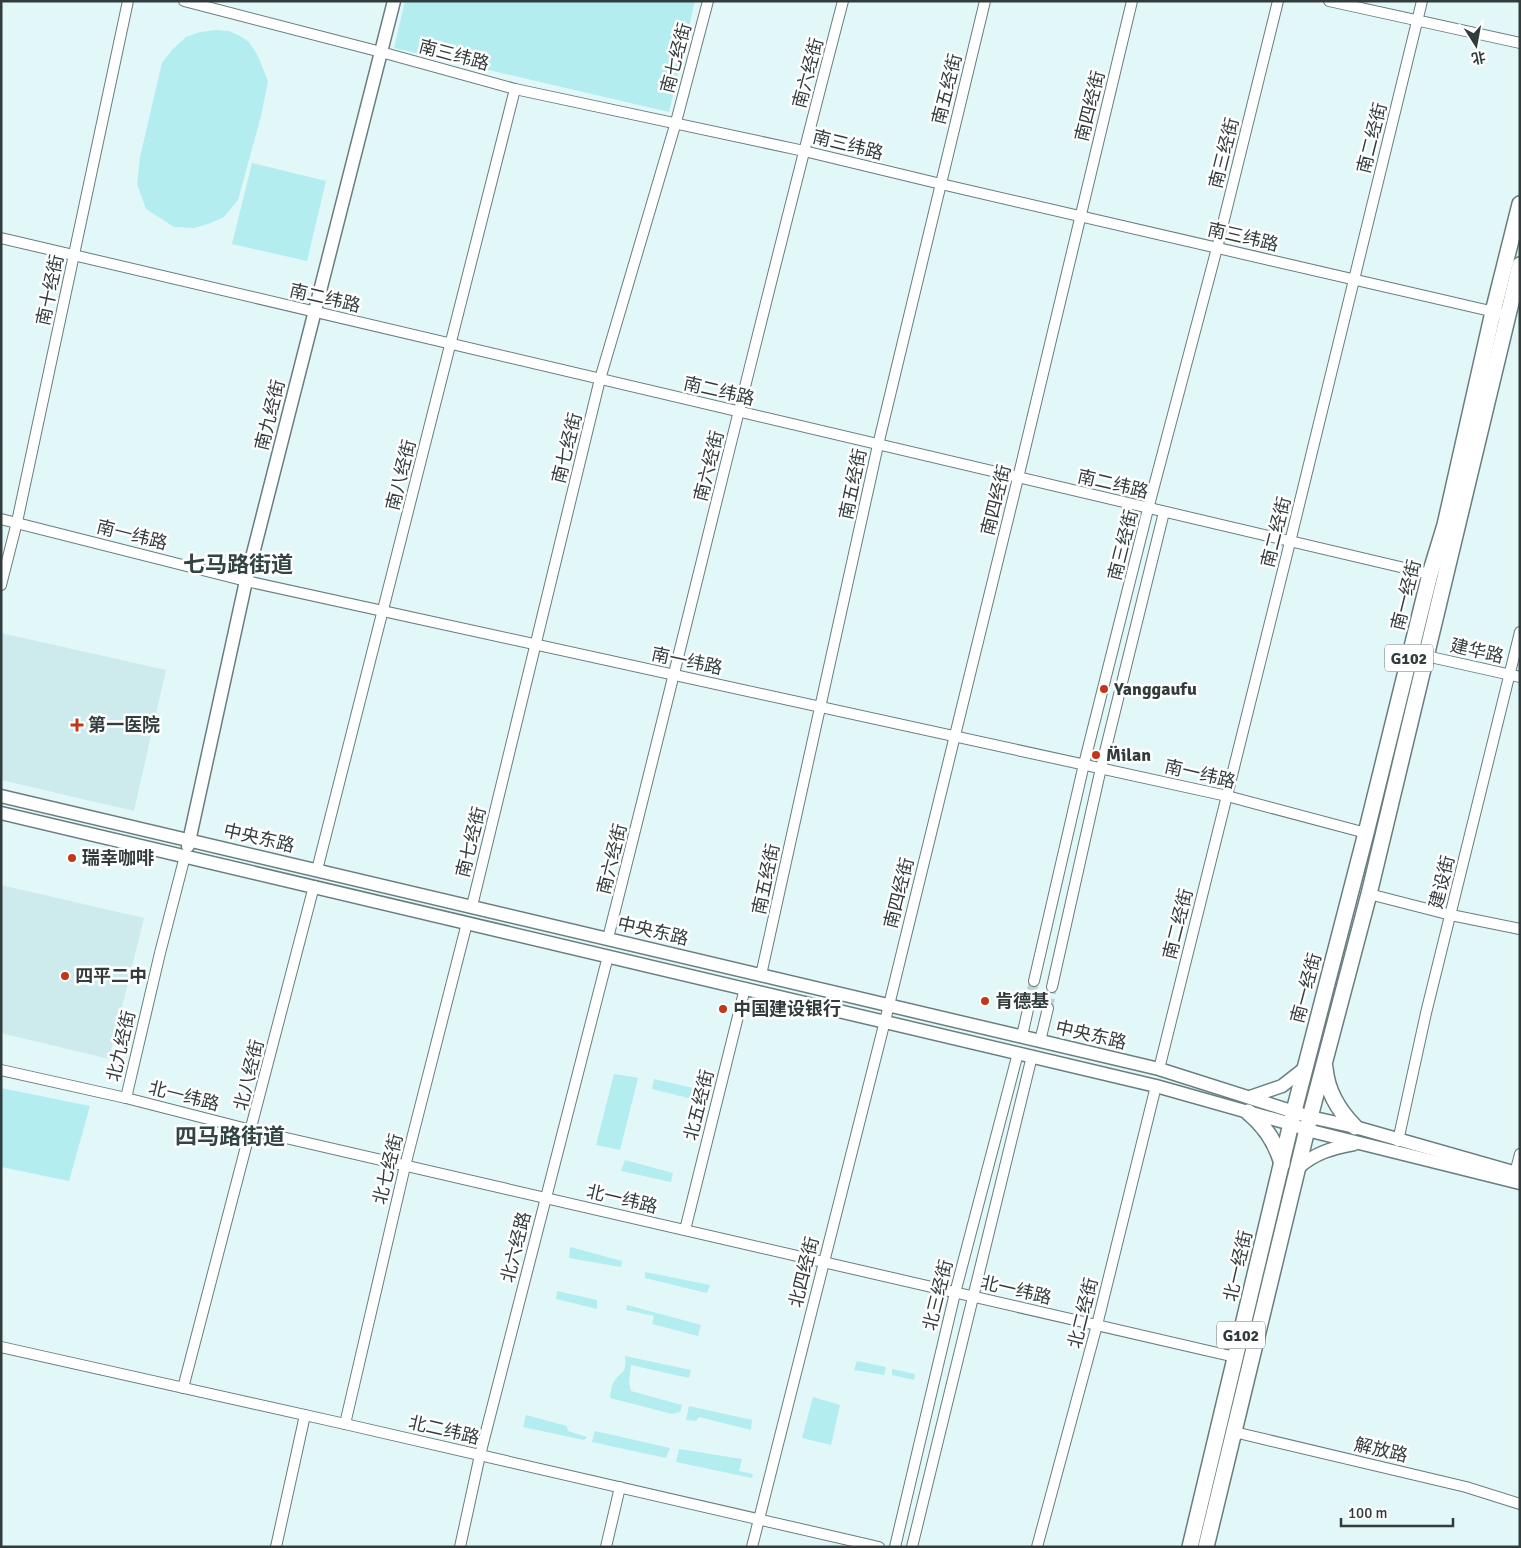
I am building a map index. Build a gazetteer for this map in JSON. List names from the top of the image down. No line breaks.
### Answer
{"streets":{"highway":["南一经街","G102","北一经街"],"main road":["南九经街","中央东路"],"street":["南三纬路","南七经街","南六经街","南五经街","南四经街","南二经街","南三经街","南十经街","南二纬路","南八经街","南一纬路","建华路","建设街","北九经街","北八经街","北一纬路","北五经街","北七经街","北六经路","北四经街","北三经街","北二经街","北二纬路","解放路"]},"crossings":[["南三纬路","南七经街"],["南三纬路","南六经街"],["南三纬路","南五经街"],["南三纬路","南四经街"],["南三纬路","南二经街"],["南三纬路","南三经街"],["南三纬路","南九经街"],["南三纬路","南八经街"],["南三纬路","南一经街"],["南七经街","南二纬路"],["南七经街","南一纬路"],["南七经街","中央东路"],["南六经街","南二纬路"],["南六经街","南一纬路"],["南六经街","中央东路"],["南五经街","南二纬路"],["南五经街","南一纬路"],["南五经街","中央东路"],["南四经街","南二纬路"],["南四经街","南一纬路"],["南四经街","中央东路"],["南四经街","北四经街"],["南二经街","南二纬路"],["南二经街","南一纬路"],["南二经街","中央东路"],["南三经街","南二纬路"],["南三经街","南一纬路"],["南十经街","南二纬路"],["南十经街","南一纬路"],["南二纬路","南九经街"],["南二纬路","南八经街"],["南二纬路","南一经街"],["南九经街","南一纬路"],["南九经街","中央东路"],["南九经街","北九经街"],["南八经街","南一纬路"],["南八经街","中央东路"],["南一纬路","南一经街"],["南一经街","建华路"],["南一经街","中央东路"],["南一经街","北一经街"],["建华路","建设街"],["中央东路","北九经街"],["中央东路","北八经街"],["中央东路","北五经街"],["中央东路","北七经街"],["中央东路","北六经路"],["中央东路","北一经街"],["中央东路","北四经街"],["中央东路","北三经街"],["中央东路","北二经街"],["北九经街","北一纬路"],["北八经街","北一纬路"],["北八经街","北二纬路"],["北一纬路","北五经街"],["北一纬路","北七经街"],["北一纬路","北六经路"],["北一纬路","北一经街"],["北一纬路","北四经街"],["北一纬路","北三经街"],["北一纬路","北二经街"],["北七经街","北二纬路"],["北六经路","北二纬路"],["北一经街","解放路"],["北四经街","北二纬路"]],"districts":["七马路街道","四马路街道"],"places":{"other":["Yanggaufu","M̈ilan","瑞幸咖啡","四平二中","肯德基","中国建设银行"],"health":["第一医院"]},"scale_bar":"100 m","north":"bottom"}
